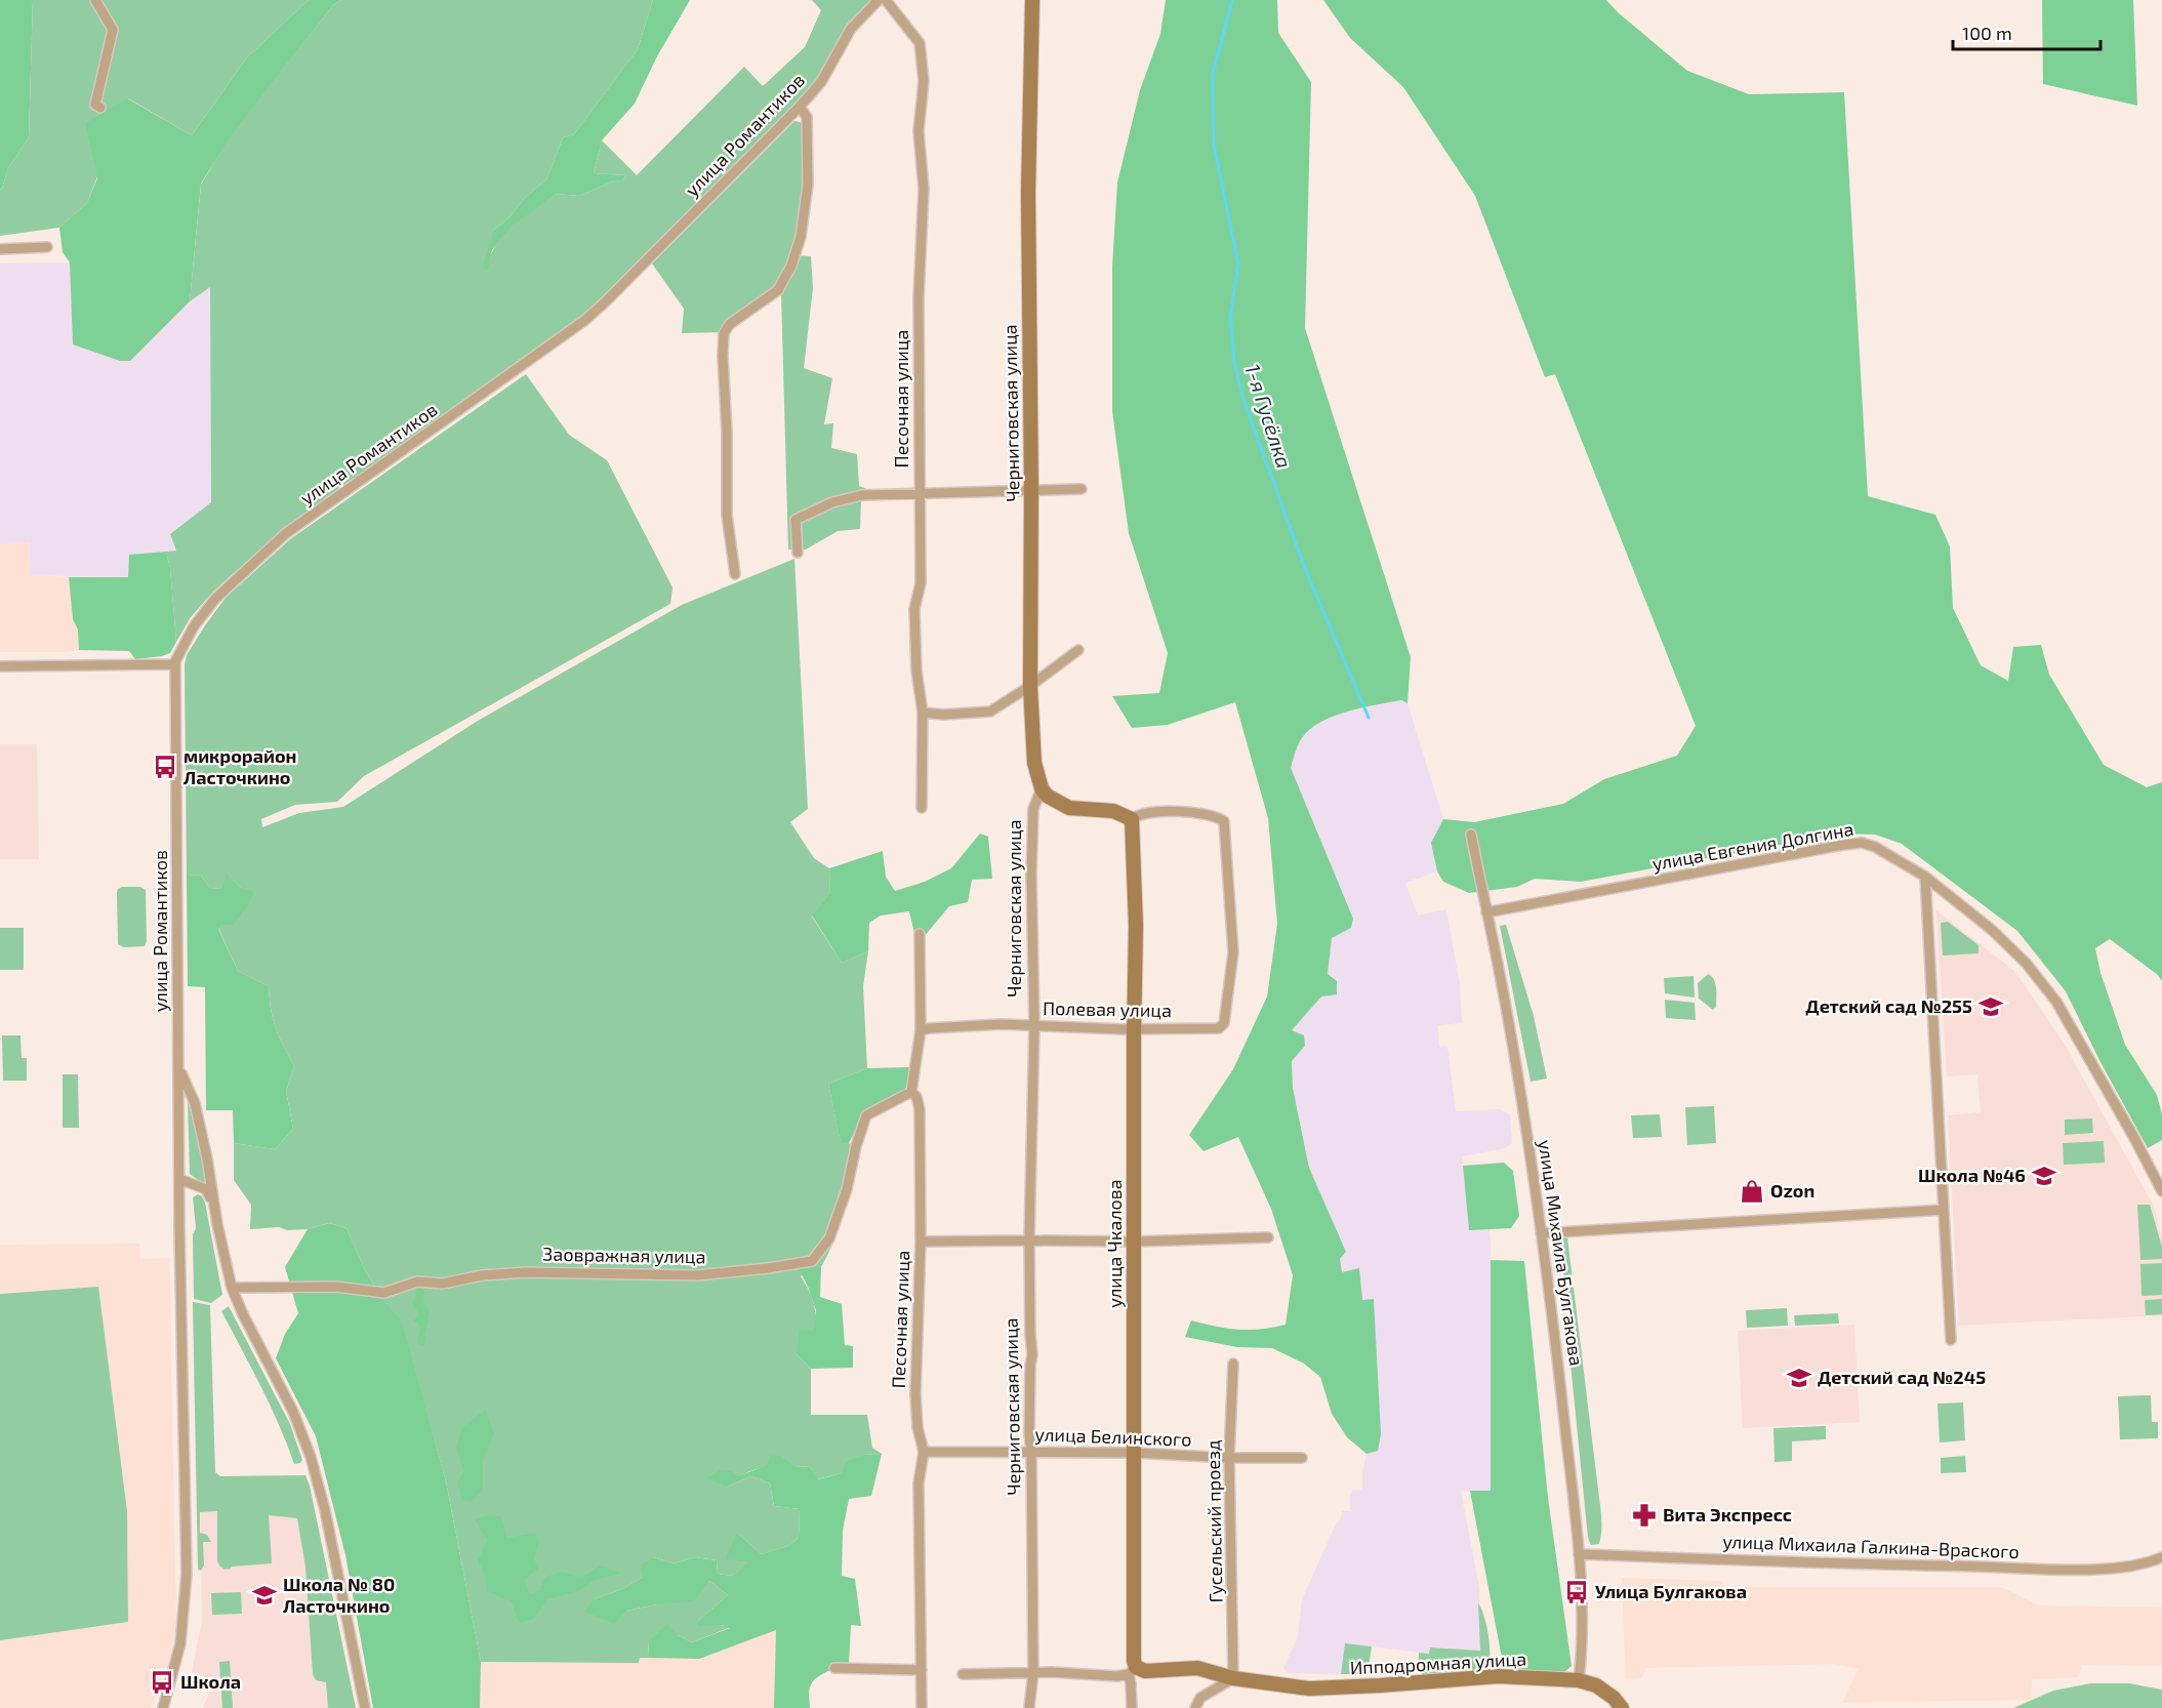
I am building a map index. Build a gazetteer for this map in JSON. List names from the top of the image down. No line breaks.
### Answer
{"streets":{"street":["улица Романтиков","Песочная улица","Черниговская улица","улица Евгения Долгина","Полевая улица","улица Чкалова","улица Михаила Булгакова","Заовражная улица","улица Белинского","Гусельский проезд","улица Михаила Галкина-Враского","Ипподромная улица"]},"crossings":[["улица Романтиков","Заовражная улица"],["Песочная улица","Полевая улица"],["Песочная улица","Заовражная улица"],["Песочная улица","улица Белинского"],["Черниговская улица","Полевая улица"],["Черниговская улица","улица Белинского"],["улица Евгения Долгина","улица Михаила Булгакова"],["Полевая улица","улица Чкалова"],["улица Чкалова","улица Белинского"],["улица Чкалова","Ипподромная улица"],["улица Михаила Булгакова","улица Михаила Галкина-Враского"],["улица Михаила Булгакова","Ипподромная улица"],["улица Белинского","Гусельский проезд"],["Гусельский проезд","Ипподромная улица"]],"water":["1-я Гусёлка"],"places":{"bus stop":["микрорайон Ласточкино","Улица Булгакова","Школа"],"school or university":["Детский сад №255","Школа №46","Детский сад №245","Школа № 80 Ласточкино"],"shop":["Ozon"],"pharmacy":["Вита Экспресс"]},"scale_bar":"100 m"}
